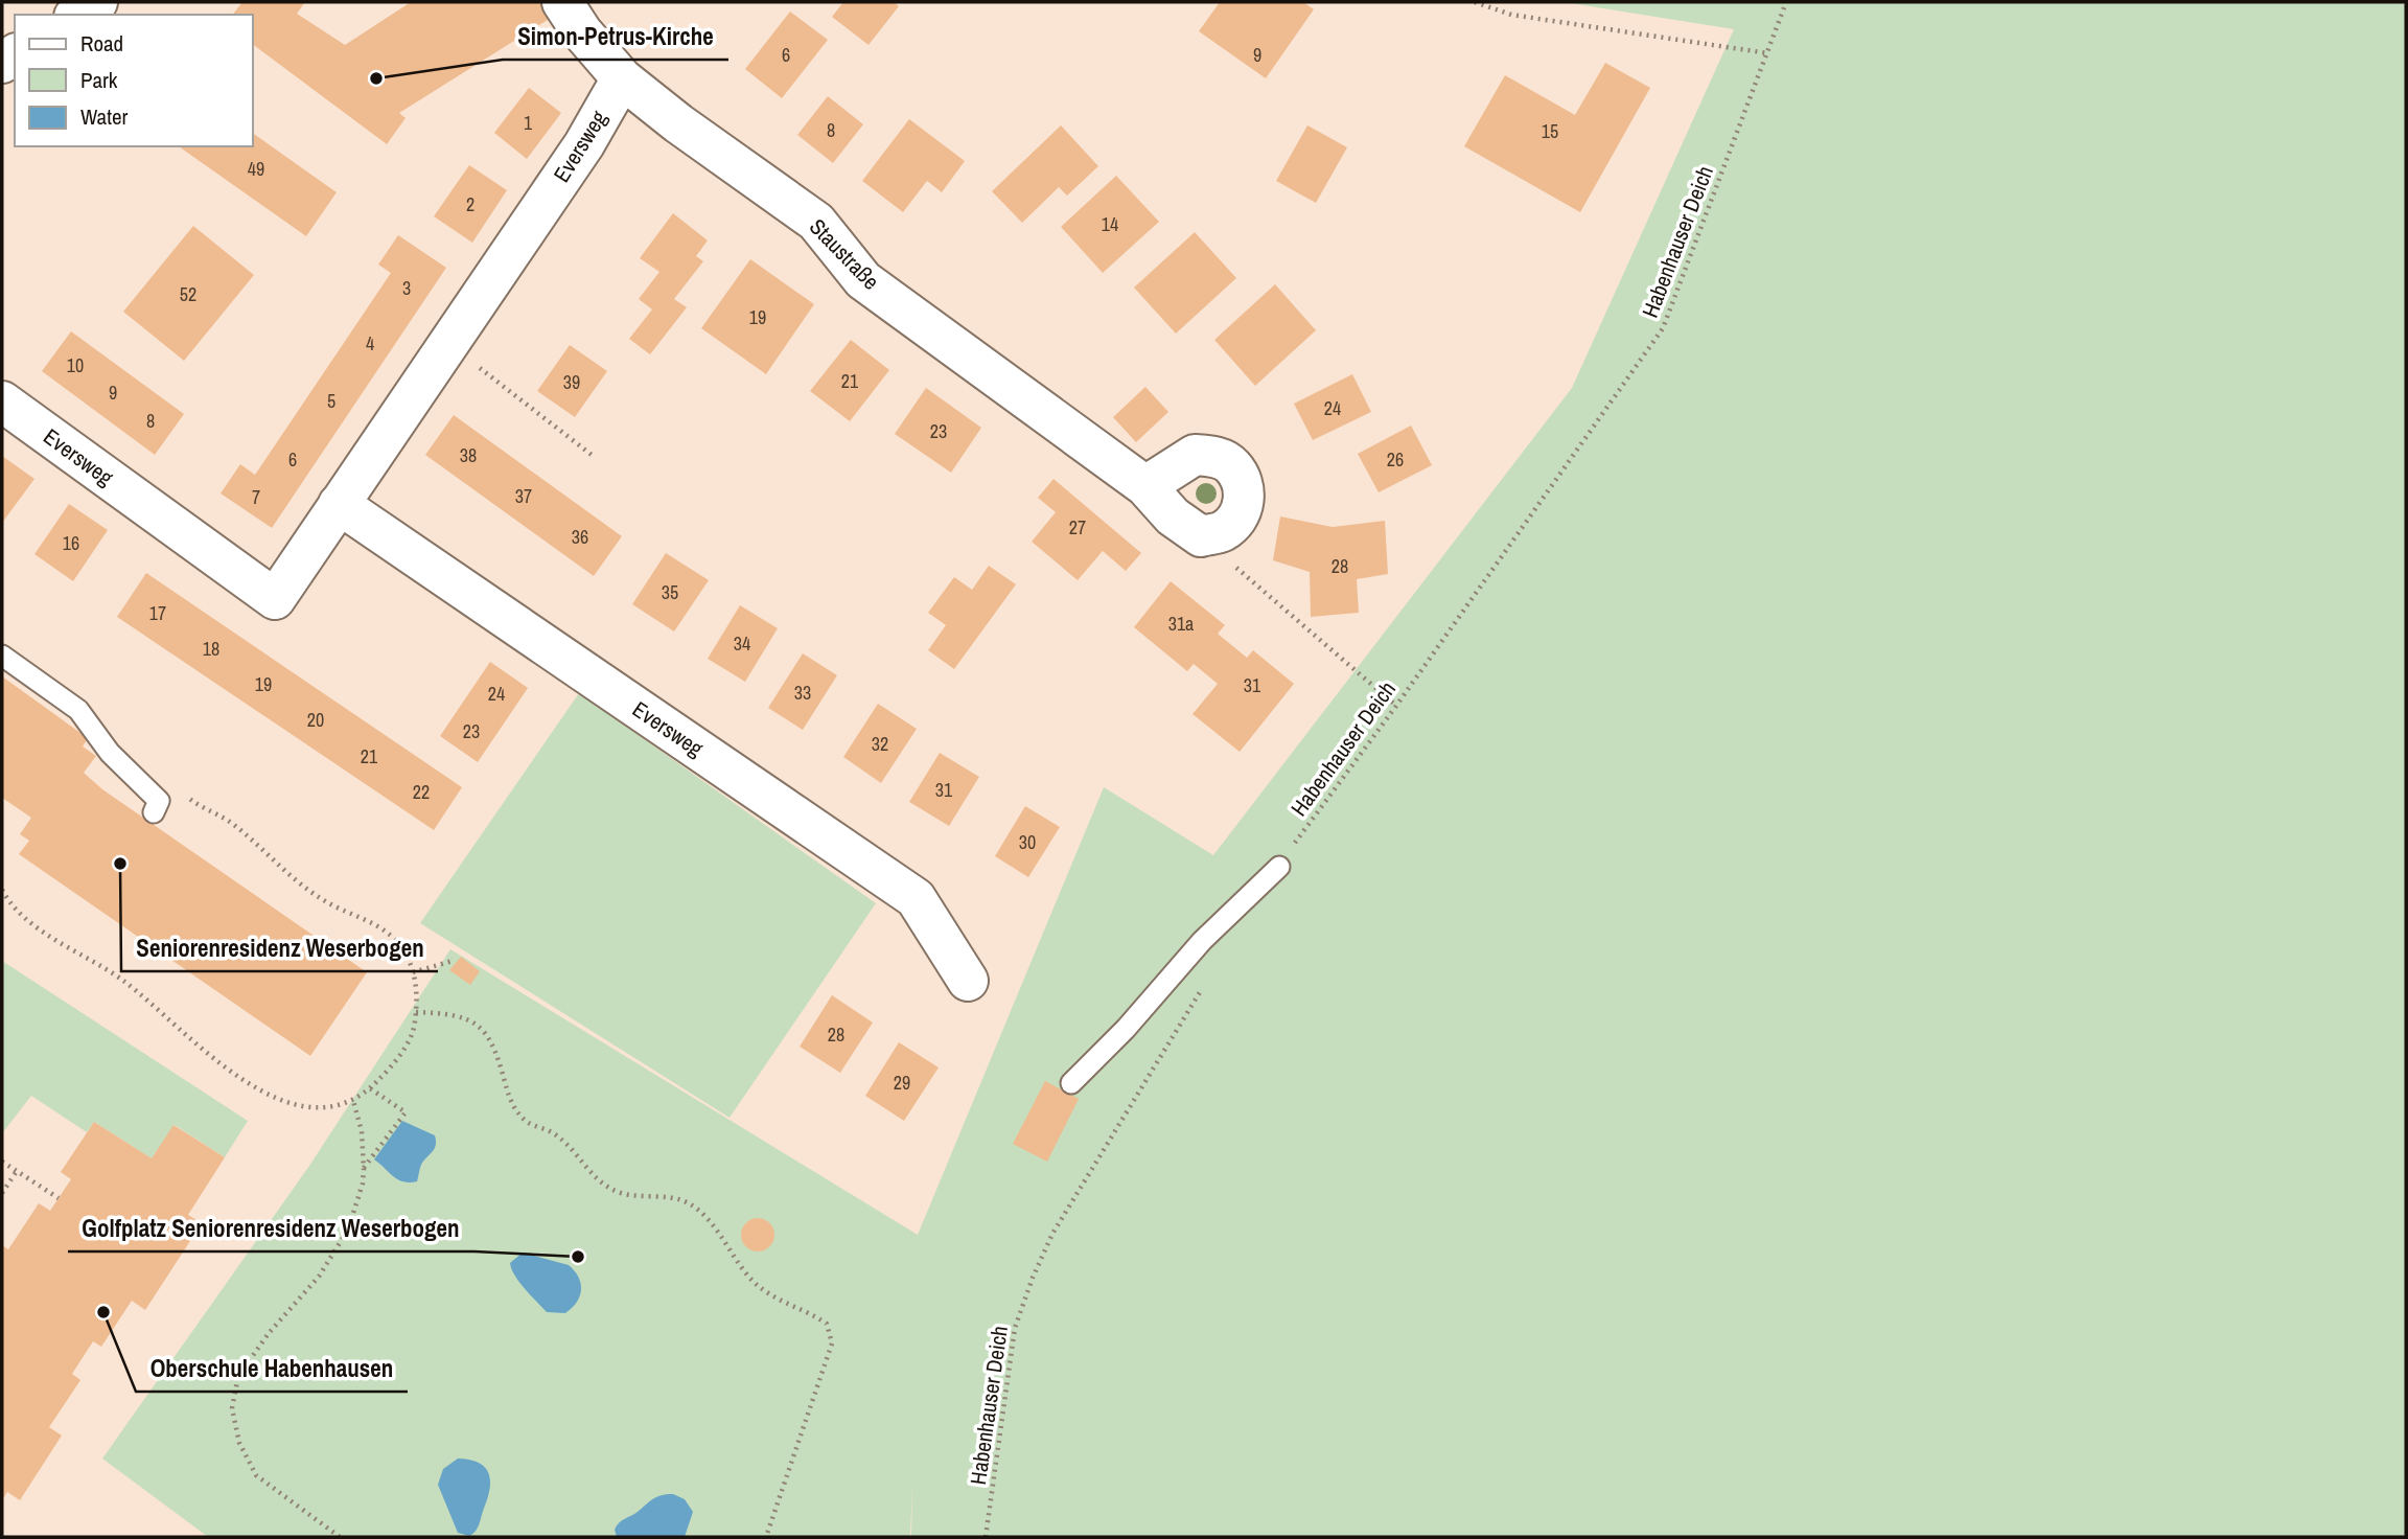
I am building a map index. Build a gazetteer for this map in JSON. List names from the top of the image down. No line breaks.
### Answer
{"streets":{"street":["Eversweg","Staustraße"],"path":["Habenhauser Deich"]},"crossings":[["Eversweg","Staustraße"]],"places":["Simon-Petrus-Kirche","Seniorenresidenz Weserbogen","Golfplatz Seniorenresidenz Weserbogen","Oberschule Habenhausen"],"house_numbers":["6","9","1","8","15","49","2","14","3","52","19","4","10","21","39","9","5","24","8","23","38","6","26","37","7","27","36","16","28","35","17","31a","34","18","19","31","33","24","20","23","32","21","31","22","30","28","29"],"legend":["Road","Park","Water"]}
